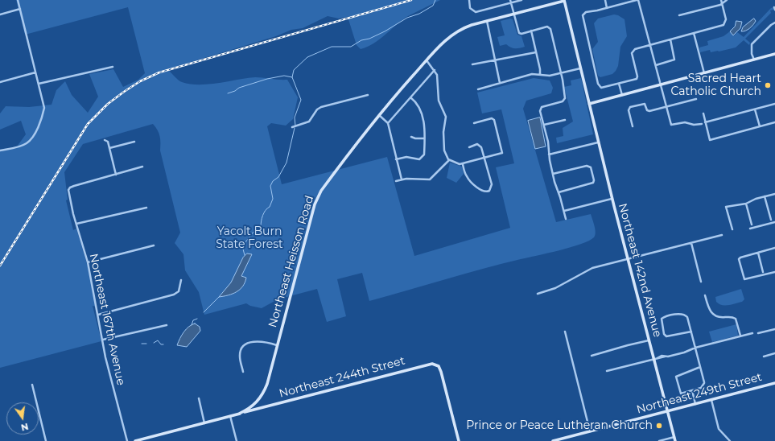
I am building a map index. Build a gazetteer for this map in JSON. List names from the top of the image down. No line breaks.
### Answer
{"streets":{"street":["Northeast Heisson Road","Northeast 142nd Avenue","Northeast 167th Avenue","Northeast 244th Street","Northeast 249th Street"]},"crossings":[["Northeast Heisson Road","Northeast 142nd Avenue"],["Northeast Heisson Road","Northeast 244th Street"],["Northeast 142nd Avenue","Northeast 249th Street"]],"parks":["Yacolt Burn State Forest"],"places":["Sacred Heart Catholic Church","Prince or Peace Lutheran Church"],"north":"bottom"}
